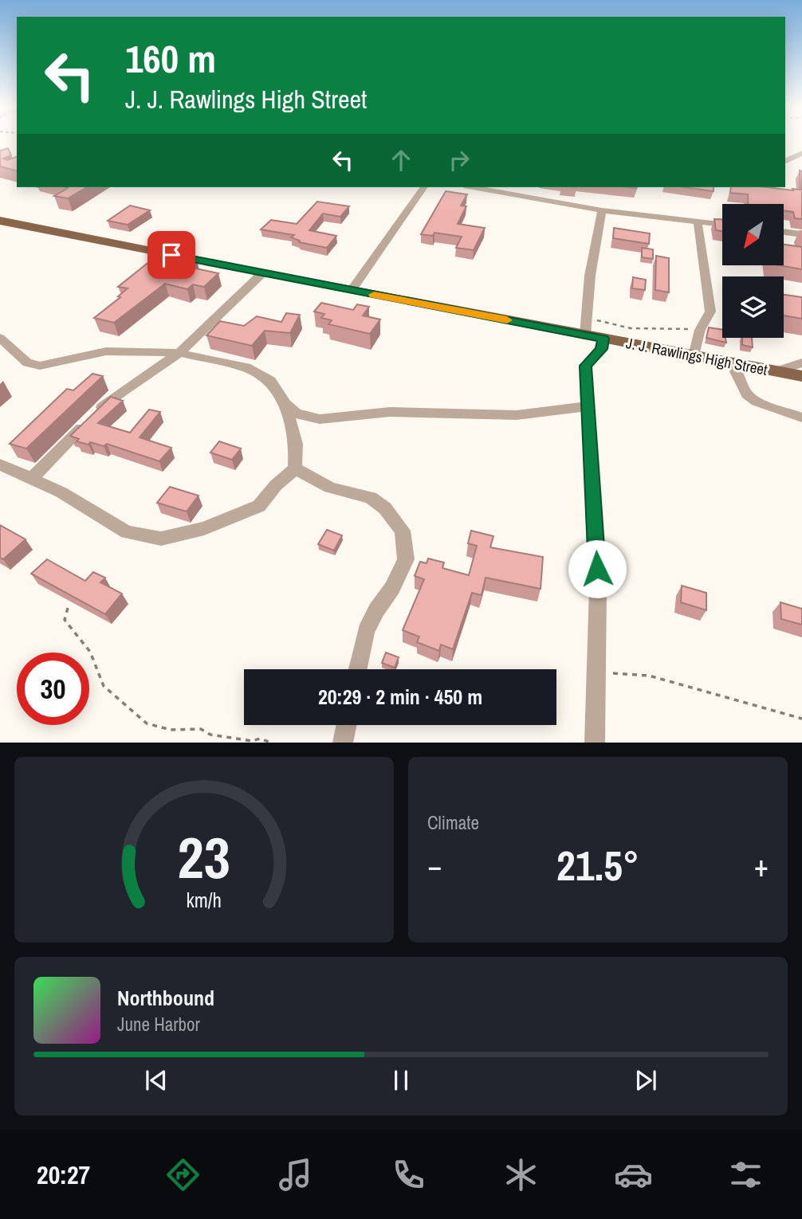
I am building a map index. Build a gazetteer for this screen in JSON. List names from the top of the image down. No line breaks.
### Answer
{"streets":{"main road":["J. J. Rawlings High Street"]},"north":"bottom left","page":{"turn":["160 m","J. J. Rawlings High Street"],"limit":"30","trip":"20:29 · 2 min · 450 m","tile":"Climate","heat":["−","21.5°","+"],"song":["Northbound","June Harbor"],"tabs":"20:27","gauge":["23","km/h"]}}
